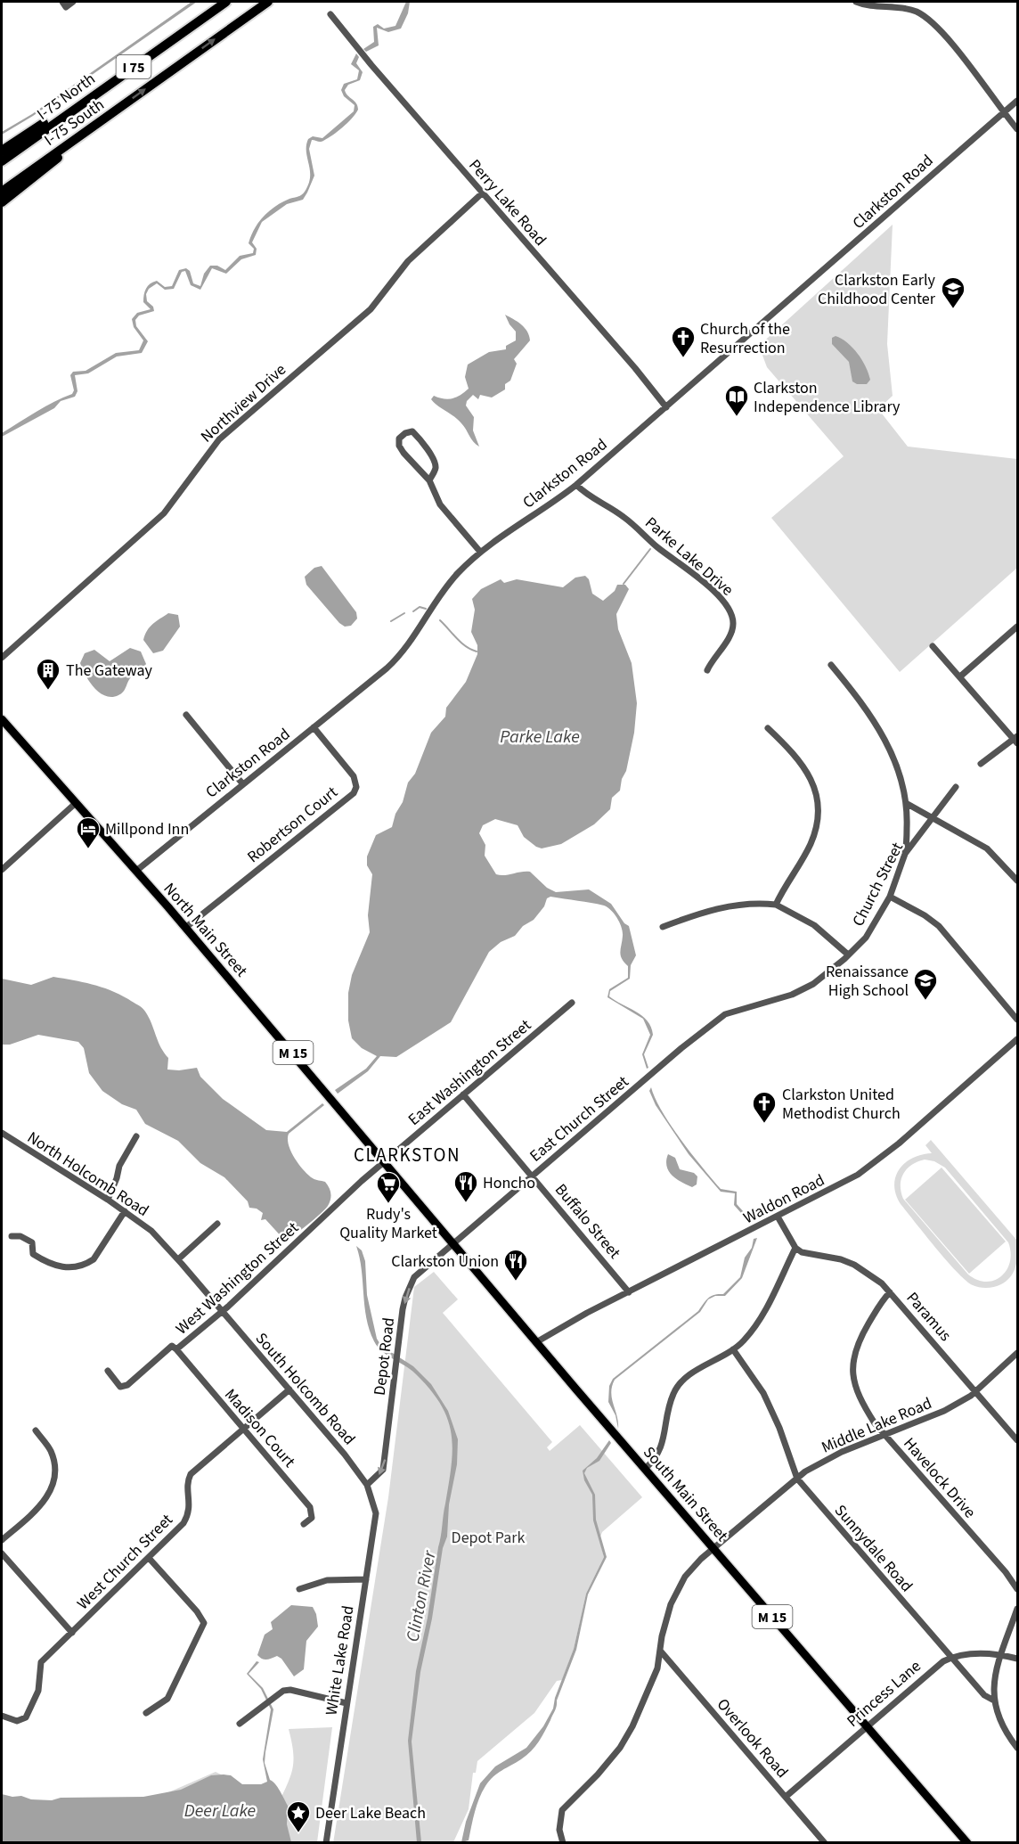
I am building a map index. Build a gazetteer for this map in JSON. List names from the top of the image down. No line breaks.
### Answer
{"streets":{"highway":["I 75","I-75 North","I-75 South"],"main road":["North Main Street","M 15","South Main Street"],"street":["Clarkston Road","Perry Lake Road","Northview Drive","Parke Lake Drive","Robertson Court","Church Street","East Washington Street","East Church Street","North Holcomb Road","Waldon Road","Buffalo Street","West Washington Street","Paramus","Depot Road","South Holcomb Road","Middle Lake Road","Madison Court","Havelock Drive","Sunnydale Road","West Church Street","White Lake Road","Princess Lane","Overlook Road"]},"crossings":[["Clarkston Road","Perry Lake Road"],["Clarkston Road","Parke Lake Drive"],["Clarkston Road","Robertson Court"],["Clarkston Road","North Main Street"],["Perry Lake Road","Northview Drive"],["Robertson Court","North Main Street"],["Church Street","East Church Street"],["North Main Street","East Washington Street"],["North Main Street","West Washington Street"],["North Main Street","South Main Street"],["East Washington Street","Buffalo Street"],["East Washington Street","West Washington Street"],["East Washington Street","South Main Street"],["East Church Street","Buffalo Street"],["East Church Street","Depot Road"],["East Church Street","South Main Street"],["North Holcomb Road","West Washington Street"],["North Holcomb Road","South Holcomb Road"],["Waldon Road","Buffalo Street"],["Waldon Road","South Main Street"],["West Washington Street","South Holcomb Road"],["West Washington Street","Madison Court"],["West Washington Street","South Main Street"],["Paramus","Middle Lake Road"],["Paramus","Havelock Drive"],["Depot Road","South Holcomb Road"],["Depot Road","South Main Street"],["Depot Road","White Lake Road"],["South Holcomb Road","West Church Street"],["South Holcomb Road","White Lake Road"],["Middle Lake Road","Havelock Drive"],["Middle Lake Road","South Main Street"],["Middle Lake Road","Sunnydale Road"],["Middle Lake Road","Overlook Road"],["Madison Court","West Church Street"],["South Main Street","Princess Lane"],["Sunnydale Road","Princess Lane"],["Princess Lane","Overlook Road"]],"one_way":["I-75 South","Depot Road"],"districts":["CLARKSTON"],"water":["Parke Lake","Clinton River","Deer Lake"],"parks":["Depot Park"],"places":{"school or university":["Clarkston Early Childhood Center","Renaissance High School"],"church":["Church of the Resurrection","Clarkston United Methodist Church"],"library":["Clarkston Independence Library"],"building":["The Gateway"],"hotel":["Millpond Inn"],"restaurant":["Honcho","Clarkston Union"],"supermarket":["Rudy's Quality Market"],"place":["Deer Lake Beach"]}}
